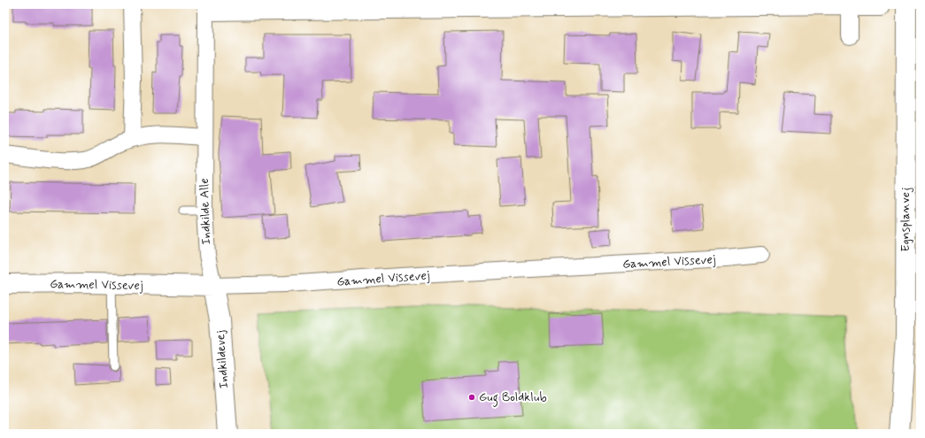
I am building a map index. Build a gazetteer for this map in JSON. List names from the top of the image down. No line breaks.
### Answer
{"streets":{"main road":["Egnsplanvej","Gammel Vissevej","Indkildevej"],"street":["Indkilde Alle"]},"crossings":[["Indkilde Alle","Gammel Vissevej"],["Indkilde Alle","Indkildevej"],["Gammel Vissevej","Indkildevej"]],"places":["Gug Boldklub"]}
